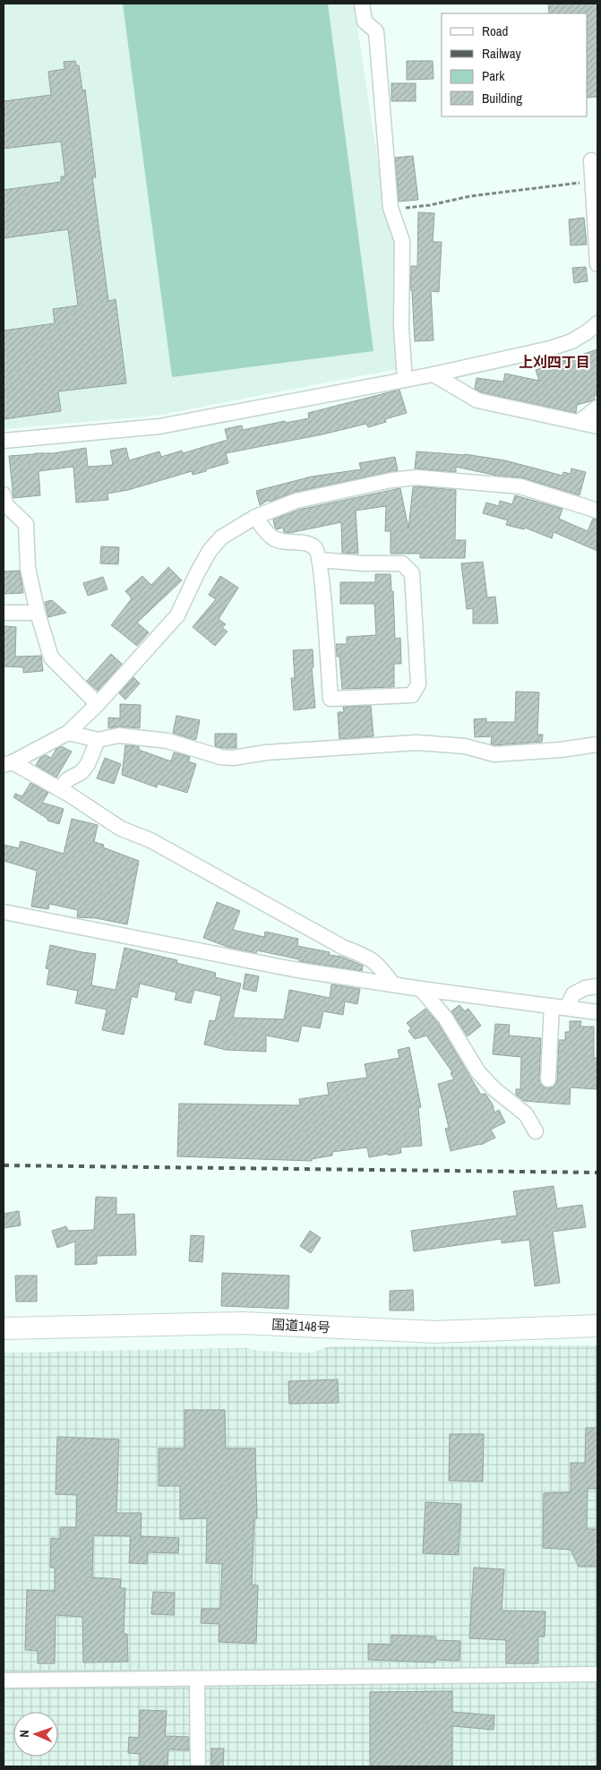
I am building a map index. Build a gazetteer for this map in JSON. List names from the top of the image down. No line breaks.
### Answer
{"streets":{"highway":["国道148号"]},"districts":["上刈四丁目"],"legend":["Road","Railway","Park","Building"],"north":"left"}
